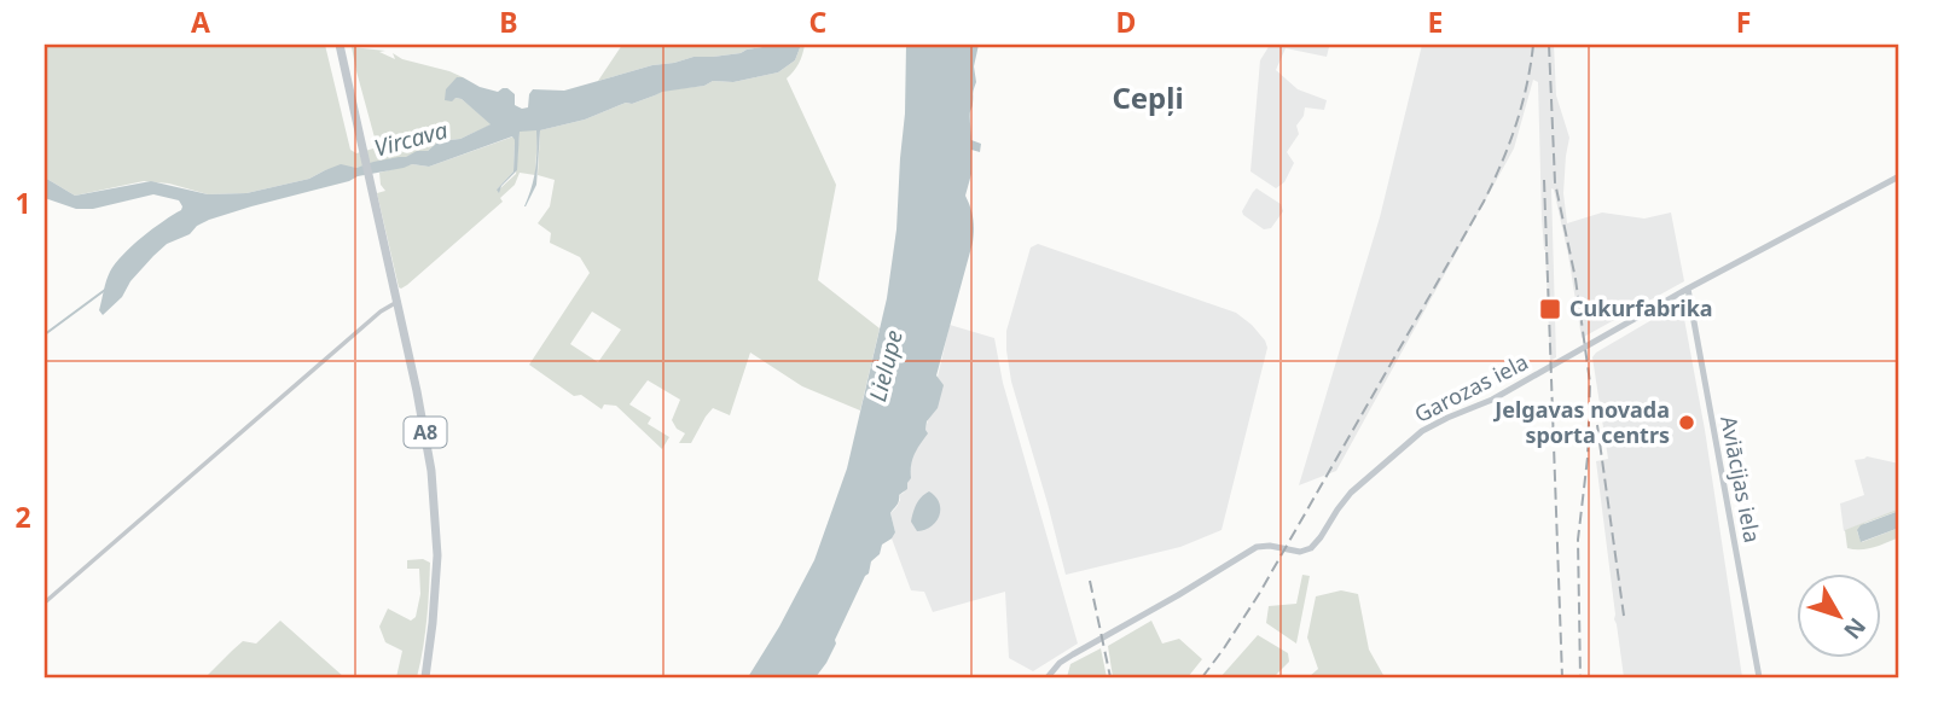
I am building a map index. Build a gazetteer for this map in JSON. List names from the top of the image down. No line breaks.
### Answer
{"streets":{"highway":["A8"],"main road":["Garozas iela","Aviācijas iela"]},"crossings":[["Garozas iela","Aviācijas iela"]],"districts":["Cepļi"],"water":["Vircava","Lielupe"],"places":{"transit":["Cukurfabrika"],"other":["Jelgavas novada sporta centrs"]},"north":"bottom right","grid":{"columns":["A","B","C","D","E","F"],"rows":["1","2"]}}
